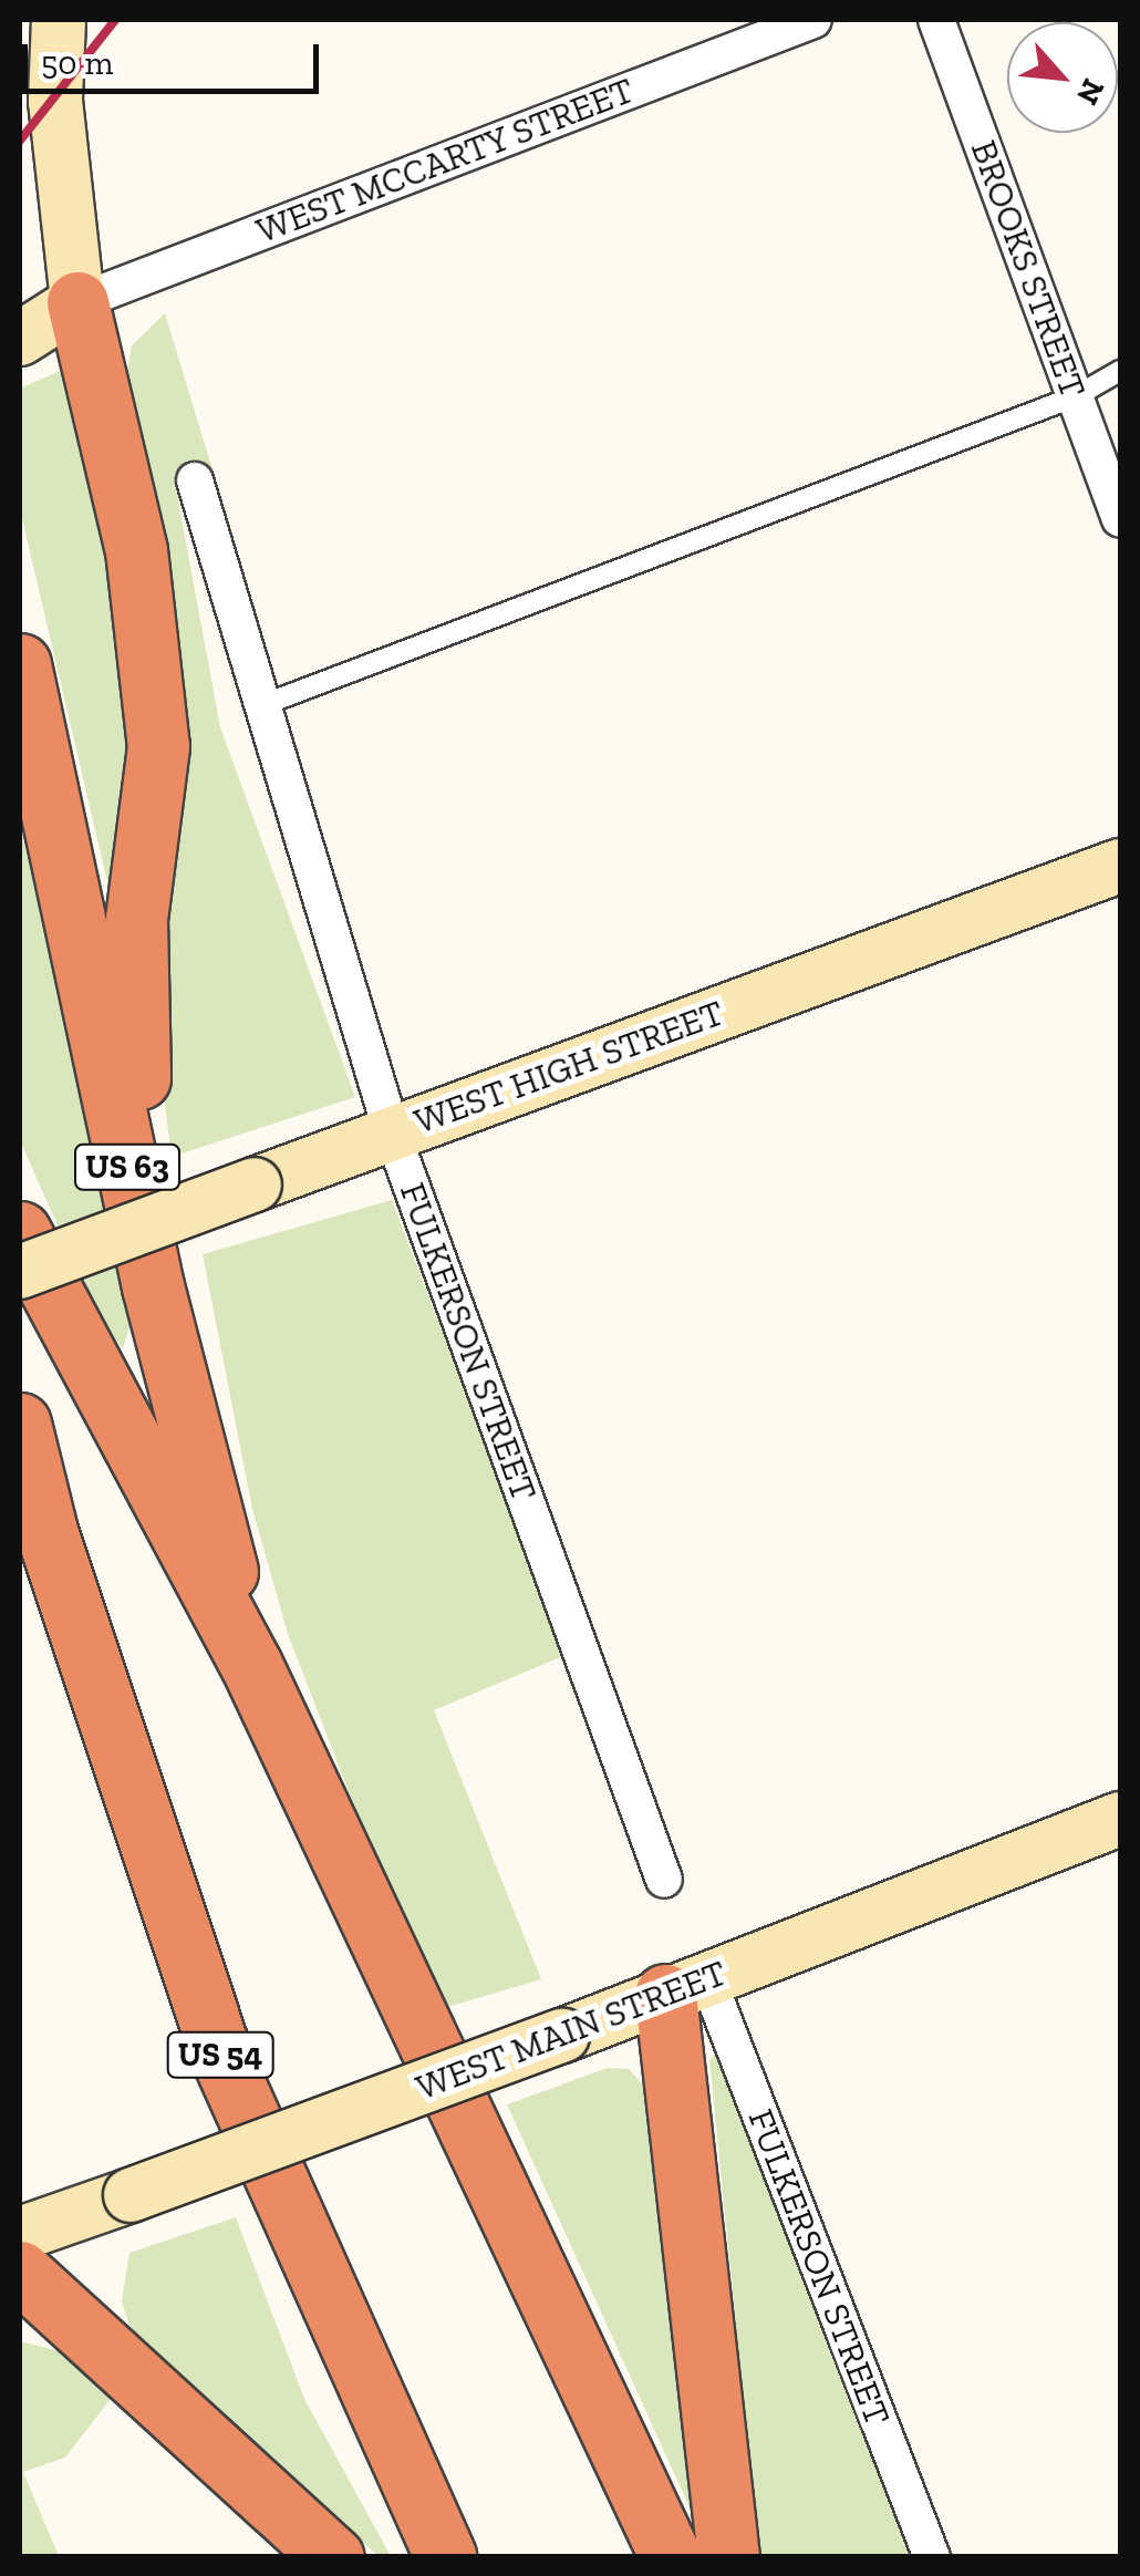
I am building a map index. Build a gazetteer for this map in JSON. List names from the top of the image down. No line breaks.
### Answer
{"streets":{"highway":["US 63","US 54"],"main road":["WEST MCCARTY STREET","WEST HIGH STREET","WEST MAIN STREET"],"street":["BROOKS STREET","FULKERSON STREET"]},"crossings":[["WEST HIGH STREET","FULKERSON STREET"],["FULKERSON STREET","WEST MAIN STREET"]],"scale_bar":"50 m","north":"bottom right"}
